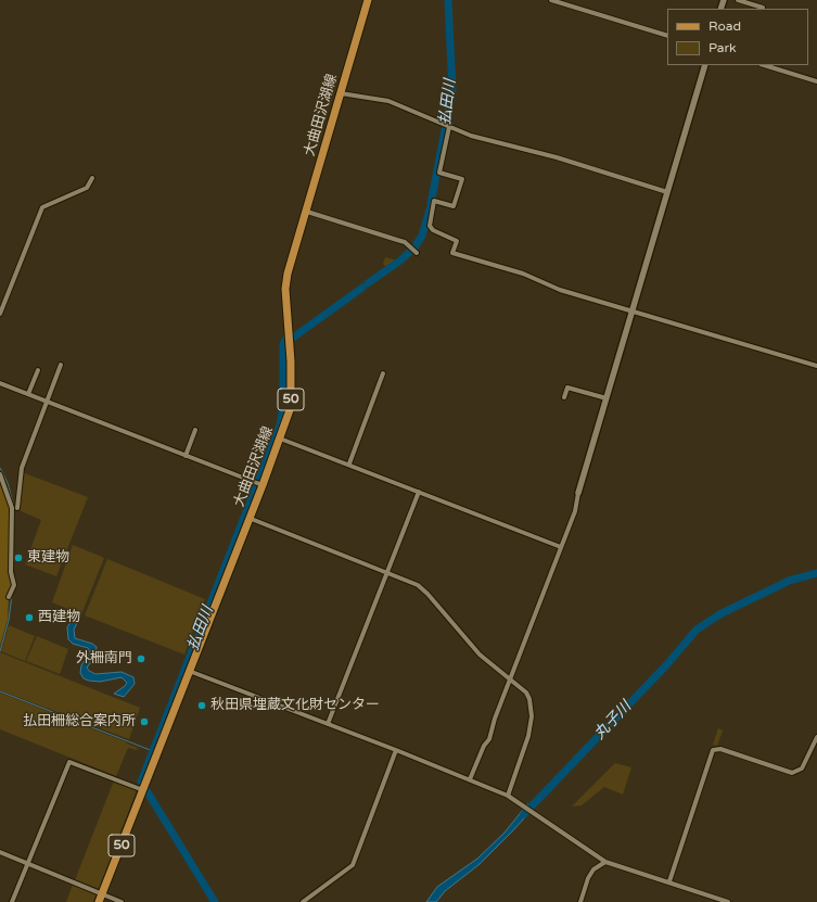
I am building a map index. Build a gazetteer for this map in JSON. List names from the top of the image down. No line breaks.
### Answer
{"streets":{"main road":["大曲田沢湖線","50"]},"water":["払田川","丸子川"],"places":["東建物","西建物","外柵南門","秋田県埋蔵文化財センター","払田柵総合案内所"],"legend":["Road","Park"]}
